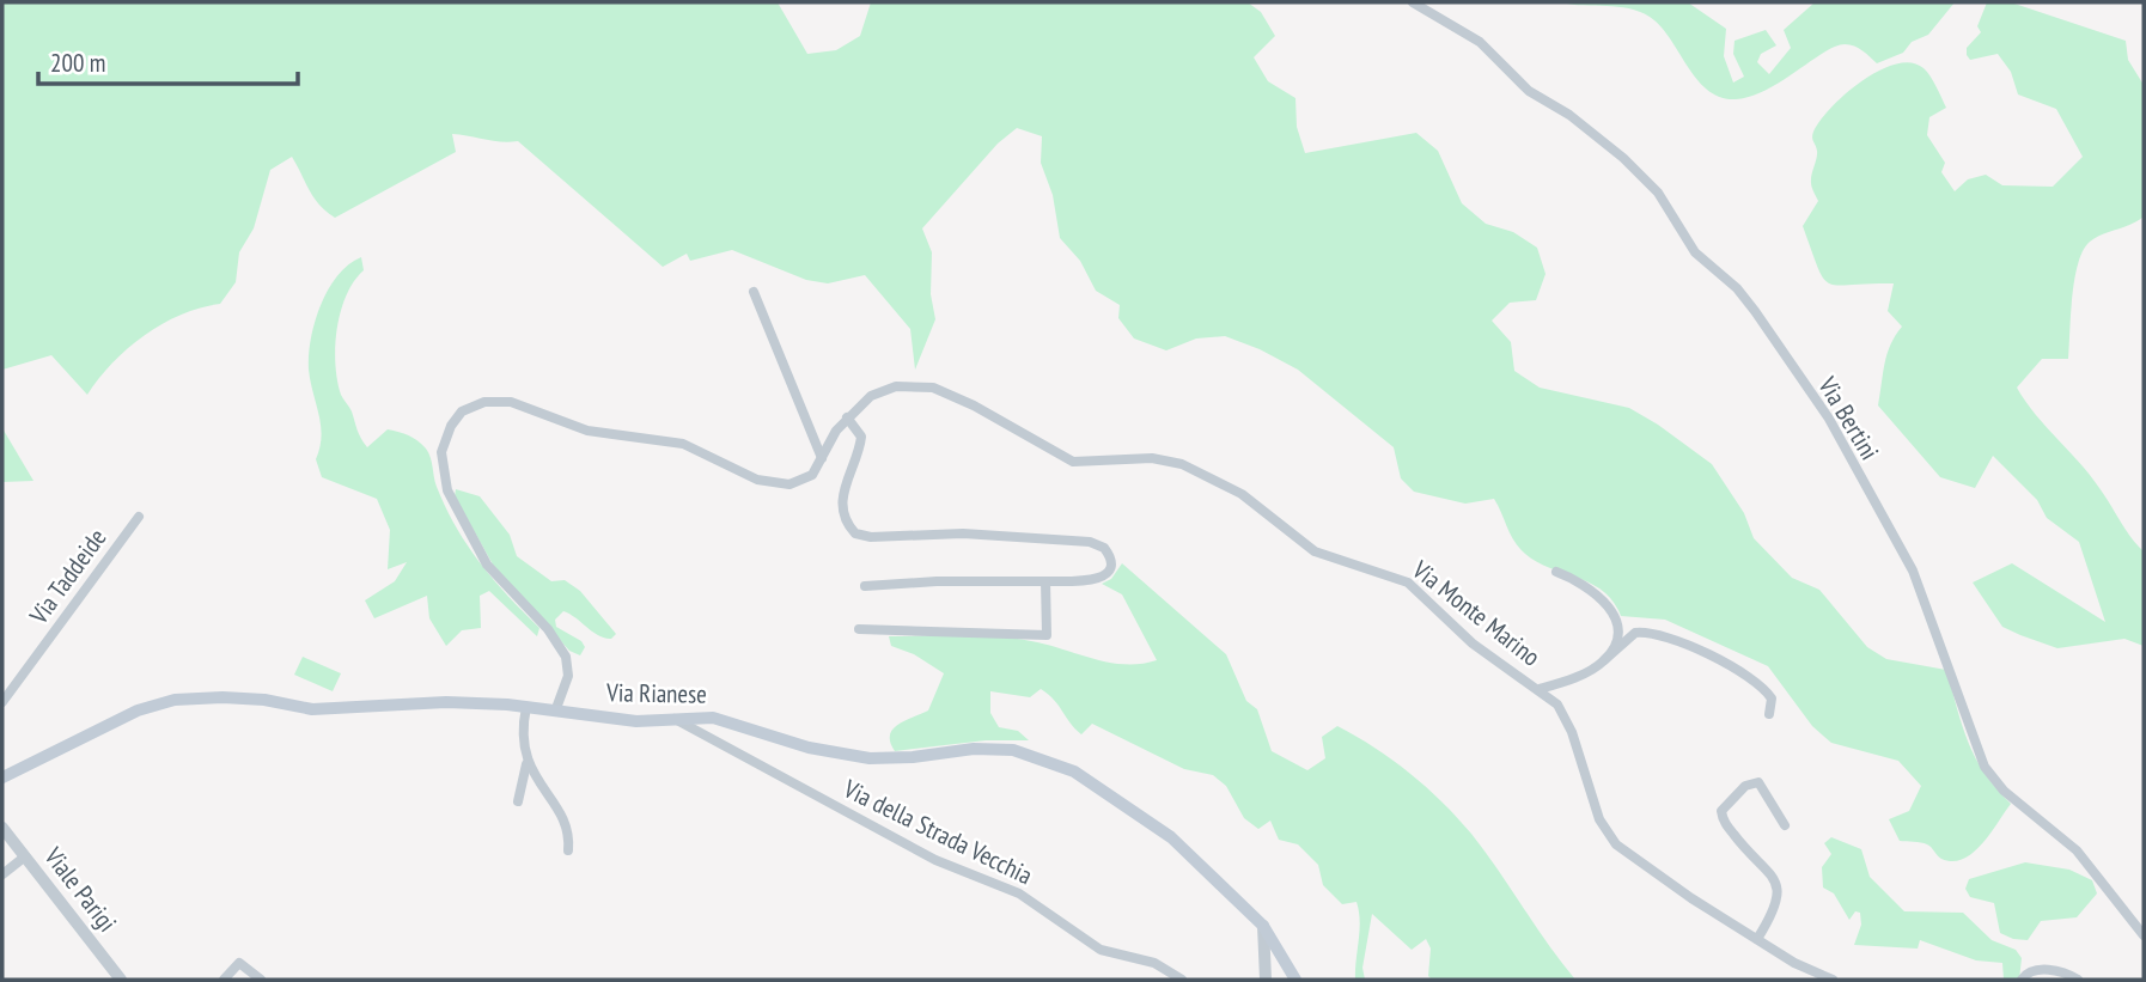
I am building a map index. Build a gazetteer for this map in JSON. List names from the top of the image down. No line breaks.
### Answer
{"streets":{"main road":["Via Rianese"],"street":["Via Bertini","Via Taddeide","Via Monte Marino","Via della Strada Vecchia","Viale Parigi"]},"crossings":[["Via Monte Marino","Via Rianese"],["Via Rianese","Via della Strada Vecchia"]],"scale_bar":"200 m"}
